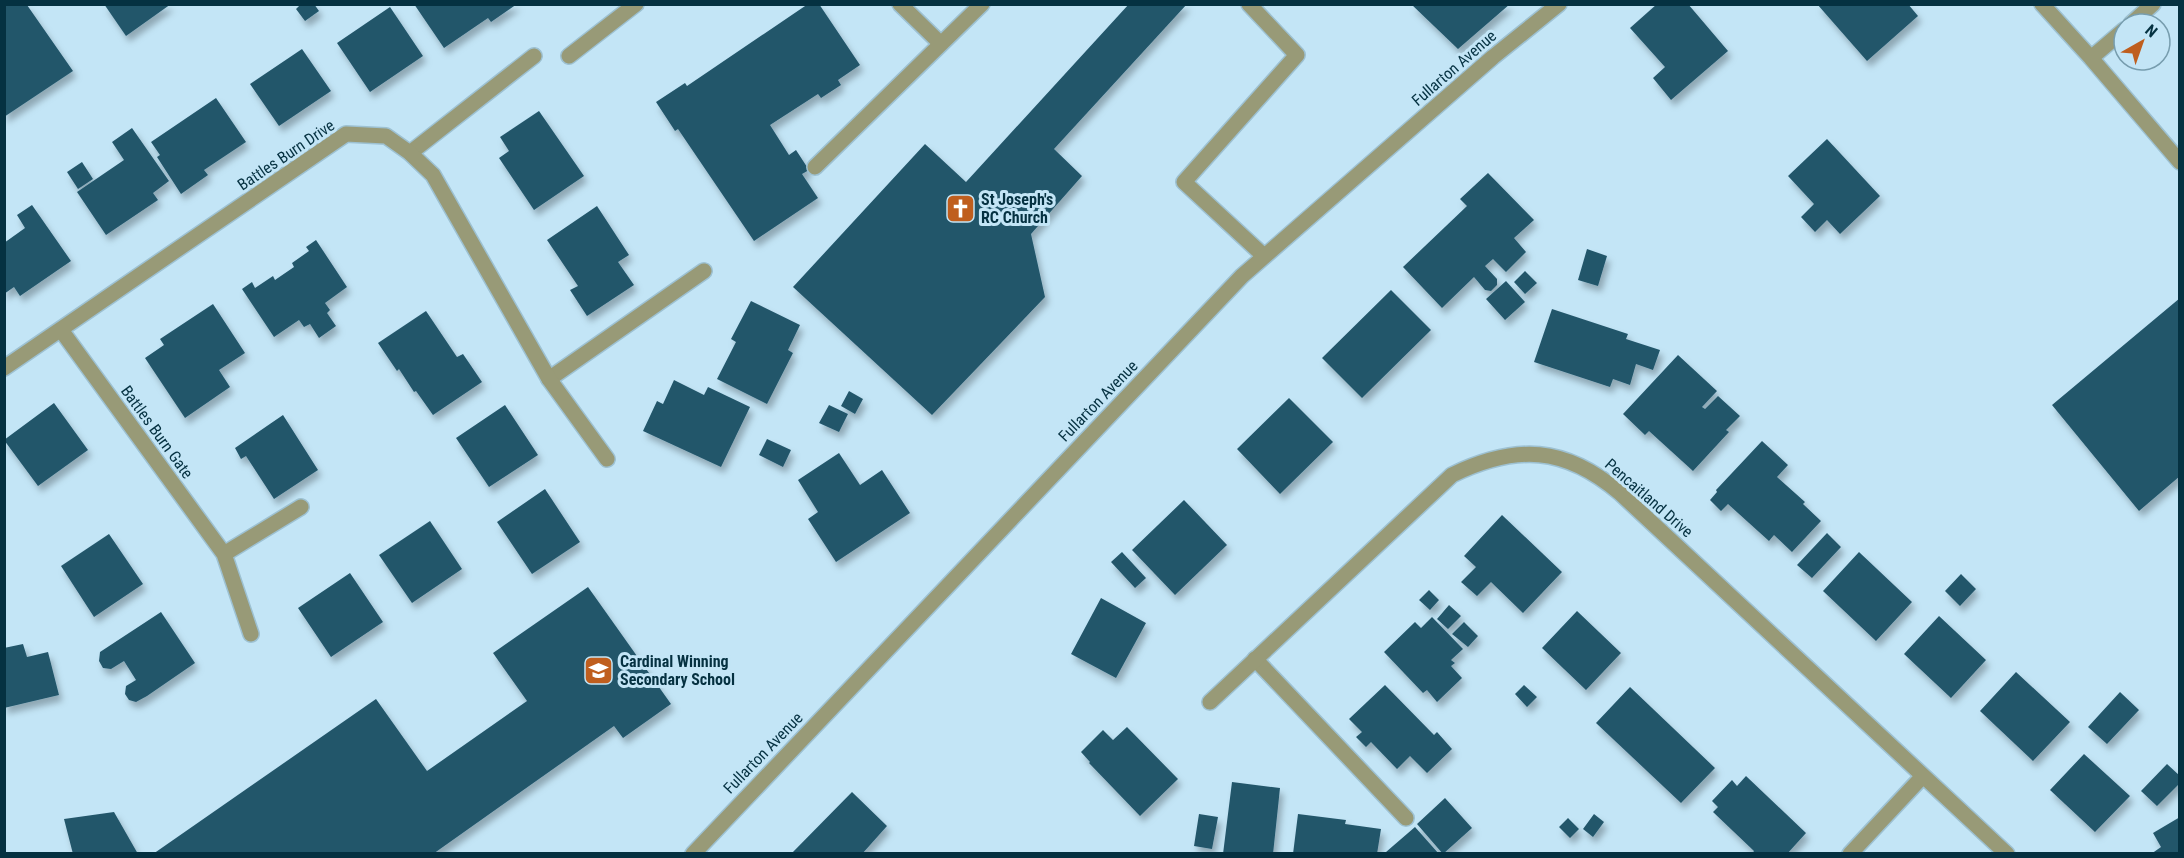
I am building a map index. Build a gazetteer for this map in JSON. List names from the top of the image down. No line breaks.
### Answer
{"streets":{"street":["Fullarton Avenue","Battles Burn Drive","Battles Burn Gate","Pencaitland Drive"]},"crossings":[["Battles Burn Drive","Battles Burn Gate"]],"places":{"church":["St Joseph's RC Church"],"school or university":["Cardinal Winning Secondary School"]},"north":"top right"}
